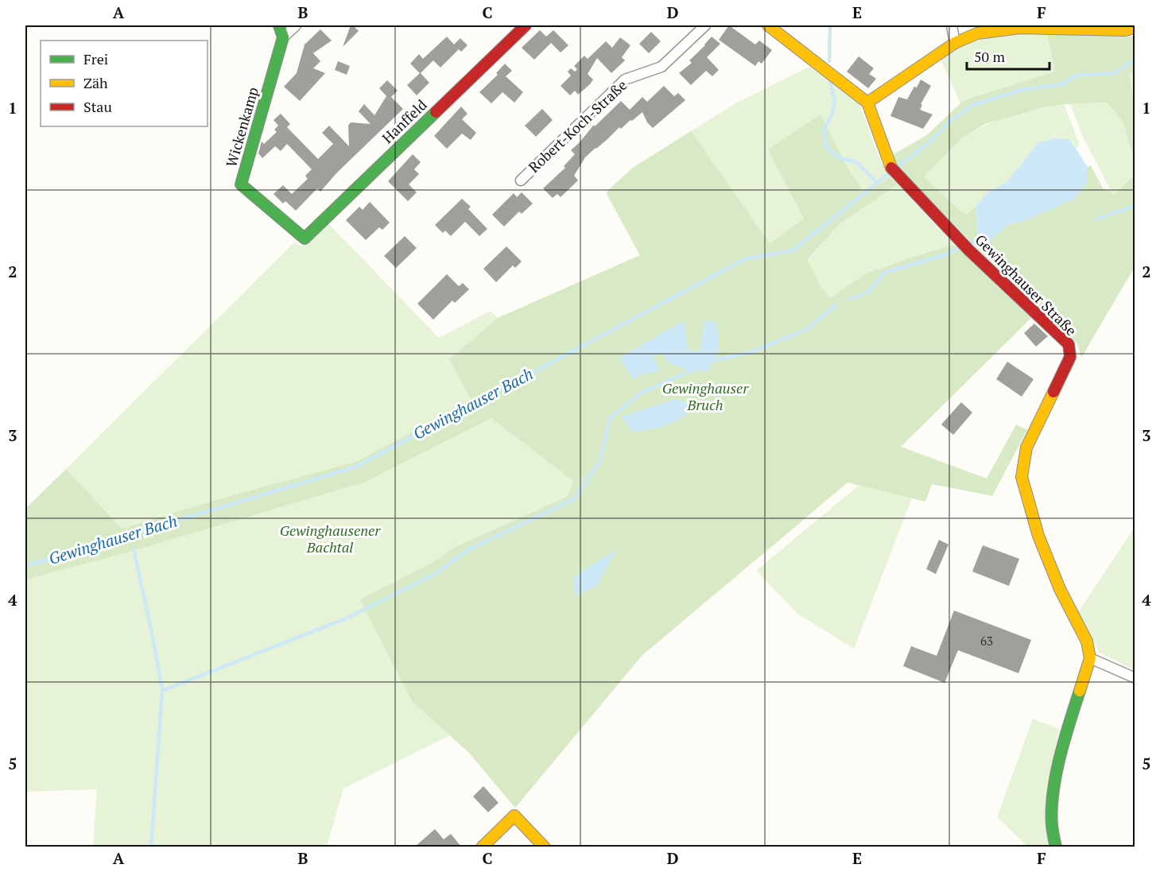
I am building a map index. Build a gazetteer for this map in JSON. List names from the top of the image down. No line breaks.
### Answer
{"streets":{"street":["Hanffeld","Robert-Koch-Straße","Wickenkamp","Gewinghauser Straße"]},"crossings":[["Hanffeld","Wickenkamp"]],"water":["Gewinghauser Bach"],"parks":["Gewinghauser Bruch","Gewinghausener Bachtal"],"house_numbers":["63"],"legend":["Frei","Zäh","Stau"],"scale_bar":"50 m","grid":{"columns":["A","B","C","D","E","F"],"rows":["1","2","3","4","5"]}}
